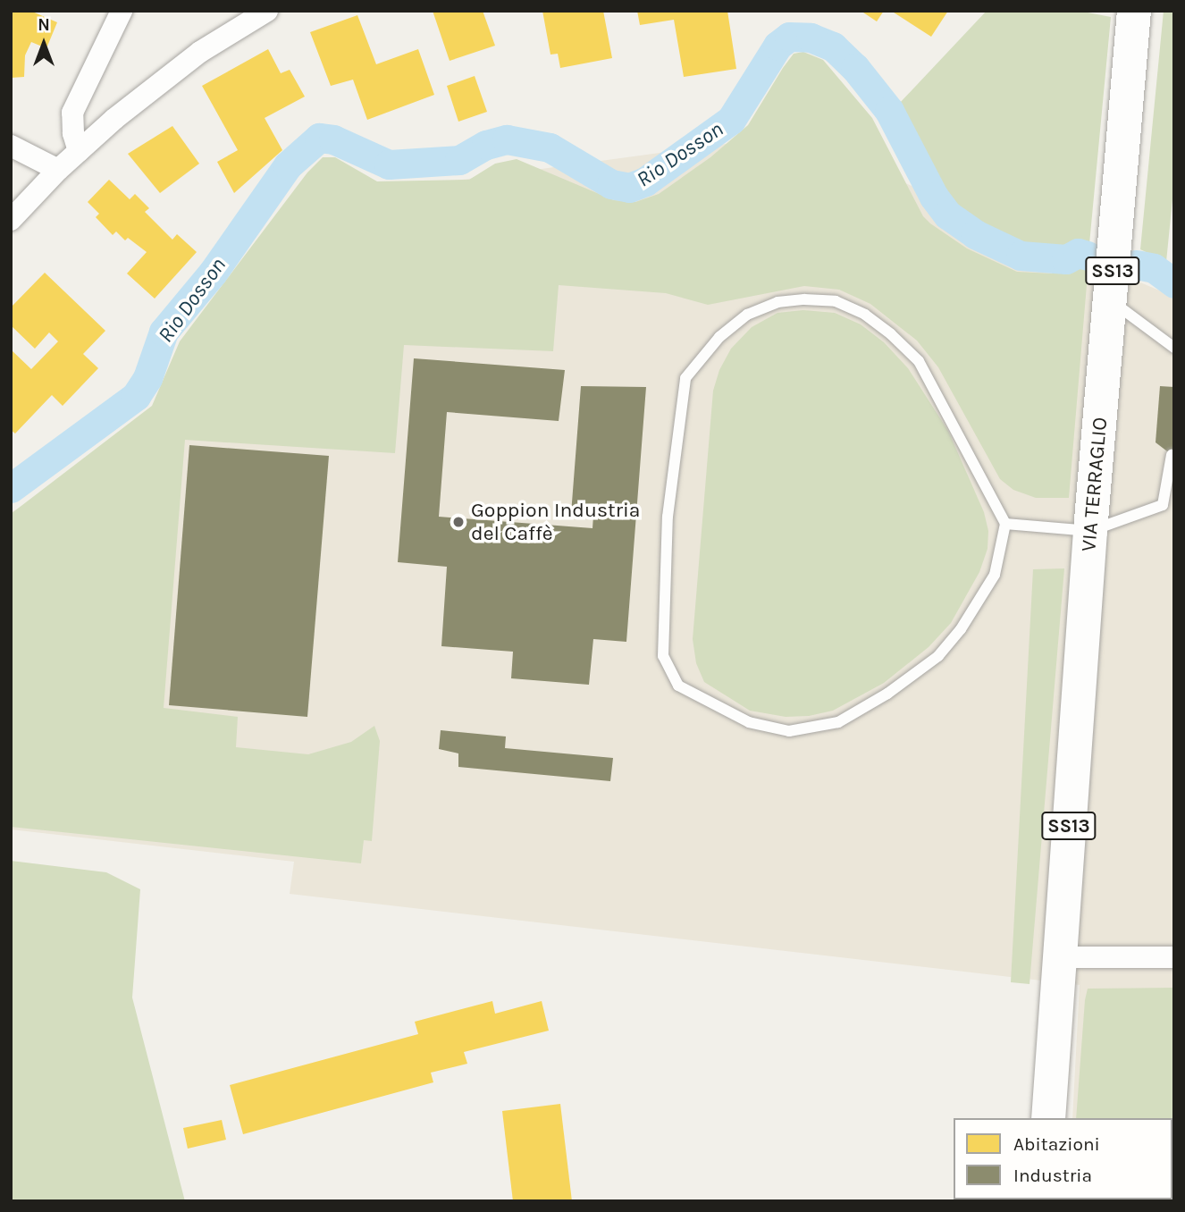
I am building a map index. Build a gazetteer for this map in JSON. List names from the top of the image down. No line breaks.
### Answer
{"streets":{"main road":["SS13","VIA TERRAGLIO"]},"water":["Rio Dosson"],"places":["Goppion Industria del Caffè"],"legend":["Abitazioni","Industria"],"north":"top"}
